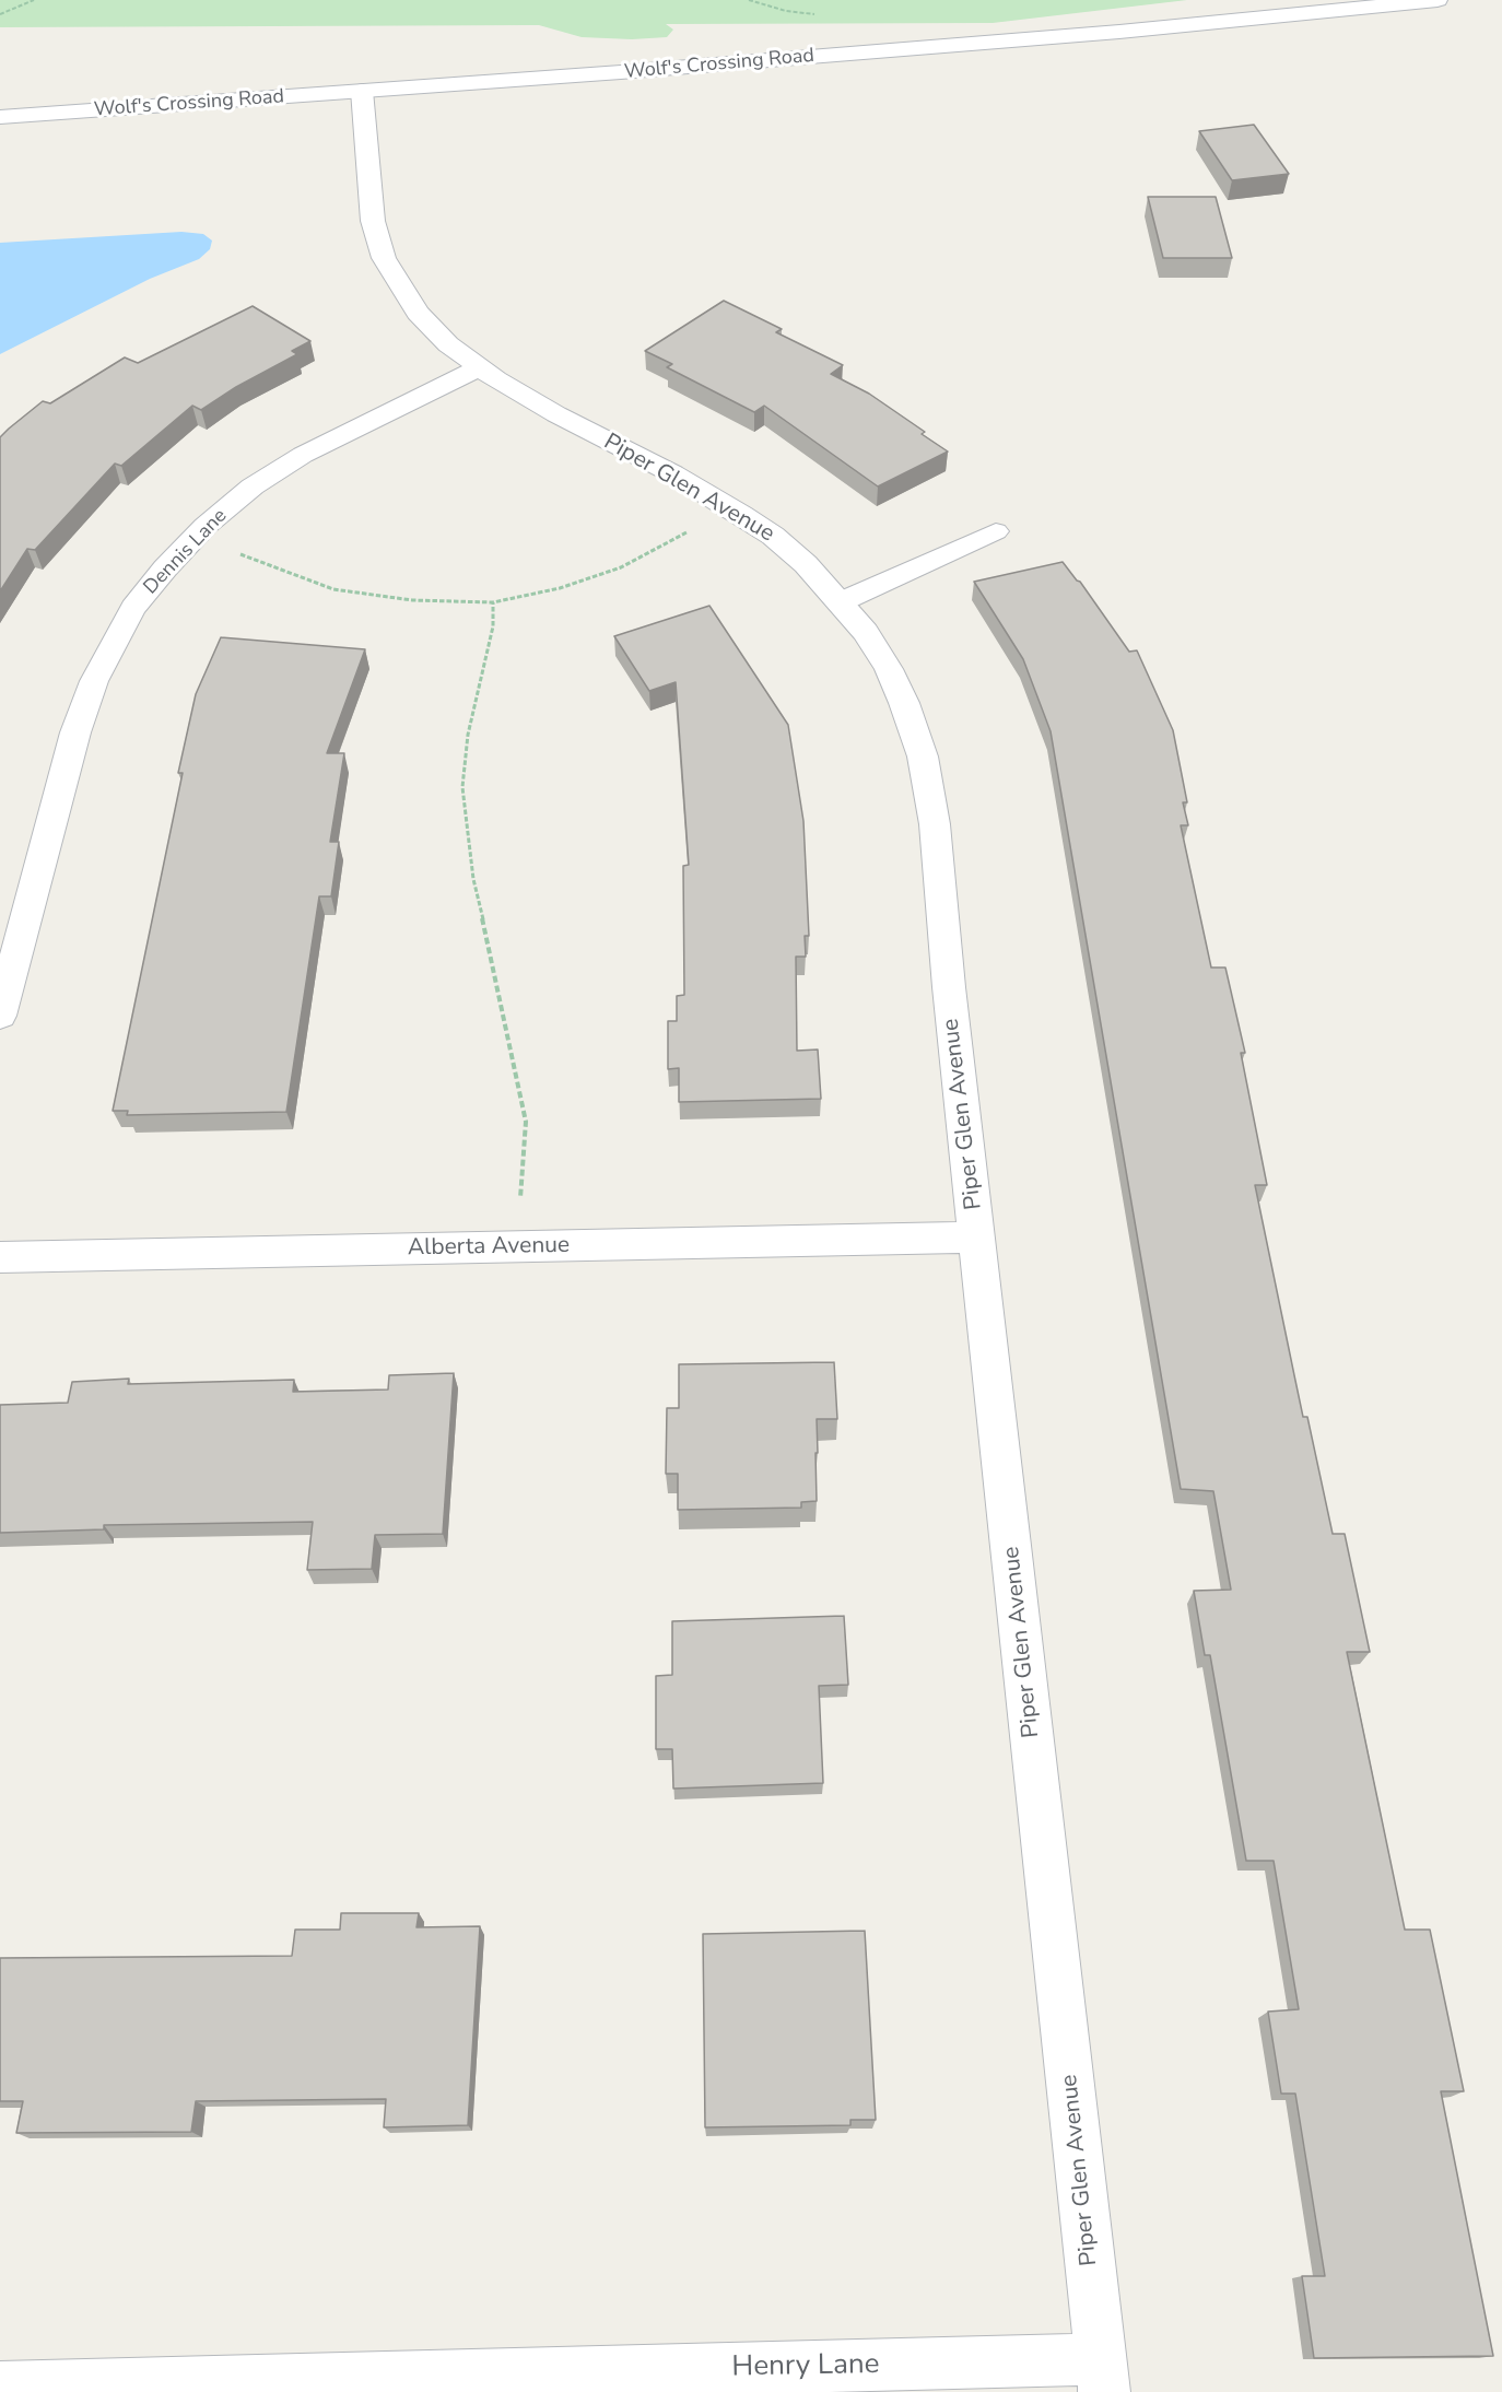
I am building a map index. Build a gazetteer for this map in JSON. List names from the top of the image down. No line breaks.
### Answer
{"streets":{"street":["Wolf's Crossing Road","Piper Glen Avenue","Dennis Lane","Alberta Avenue","Henry Lane"]},"crossings":[["Wolf's Crossing Road","Piper Glen Avenue"],["Piper Glen Avenue","Dennis Lane"],["Piper Glen Avenue","Alberta Avenue"],["Piper Glen Avenue","Henry Lane"]]}
